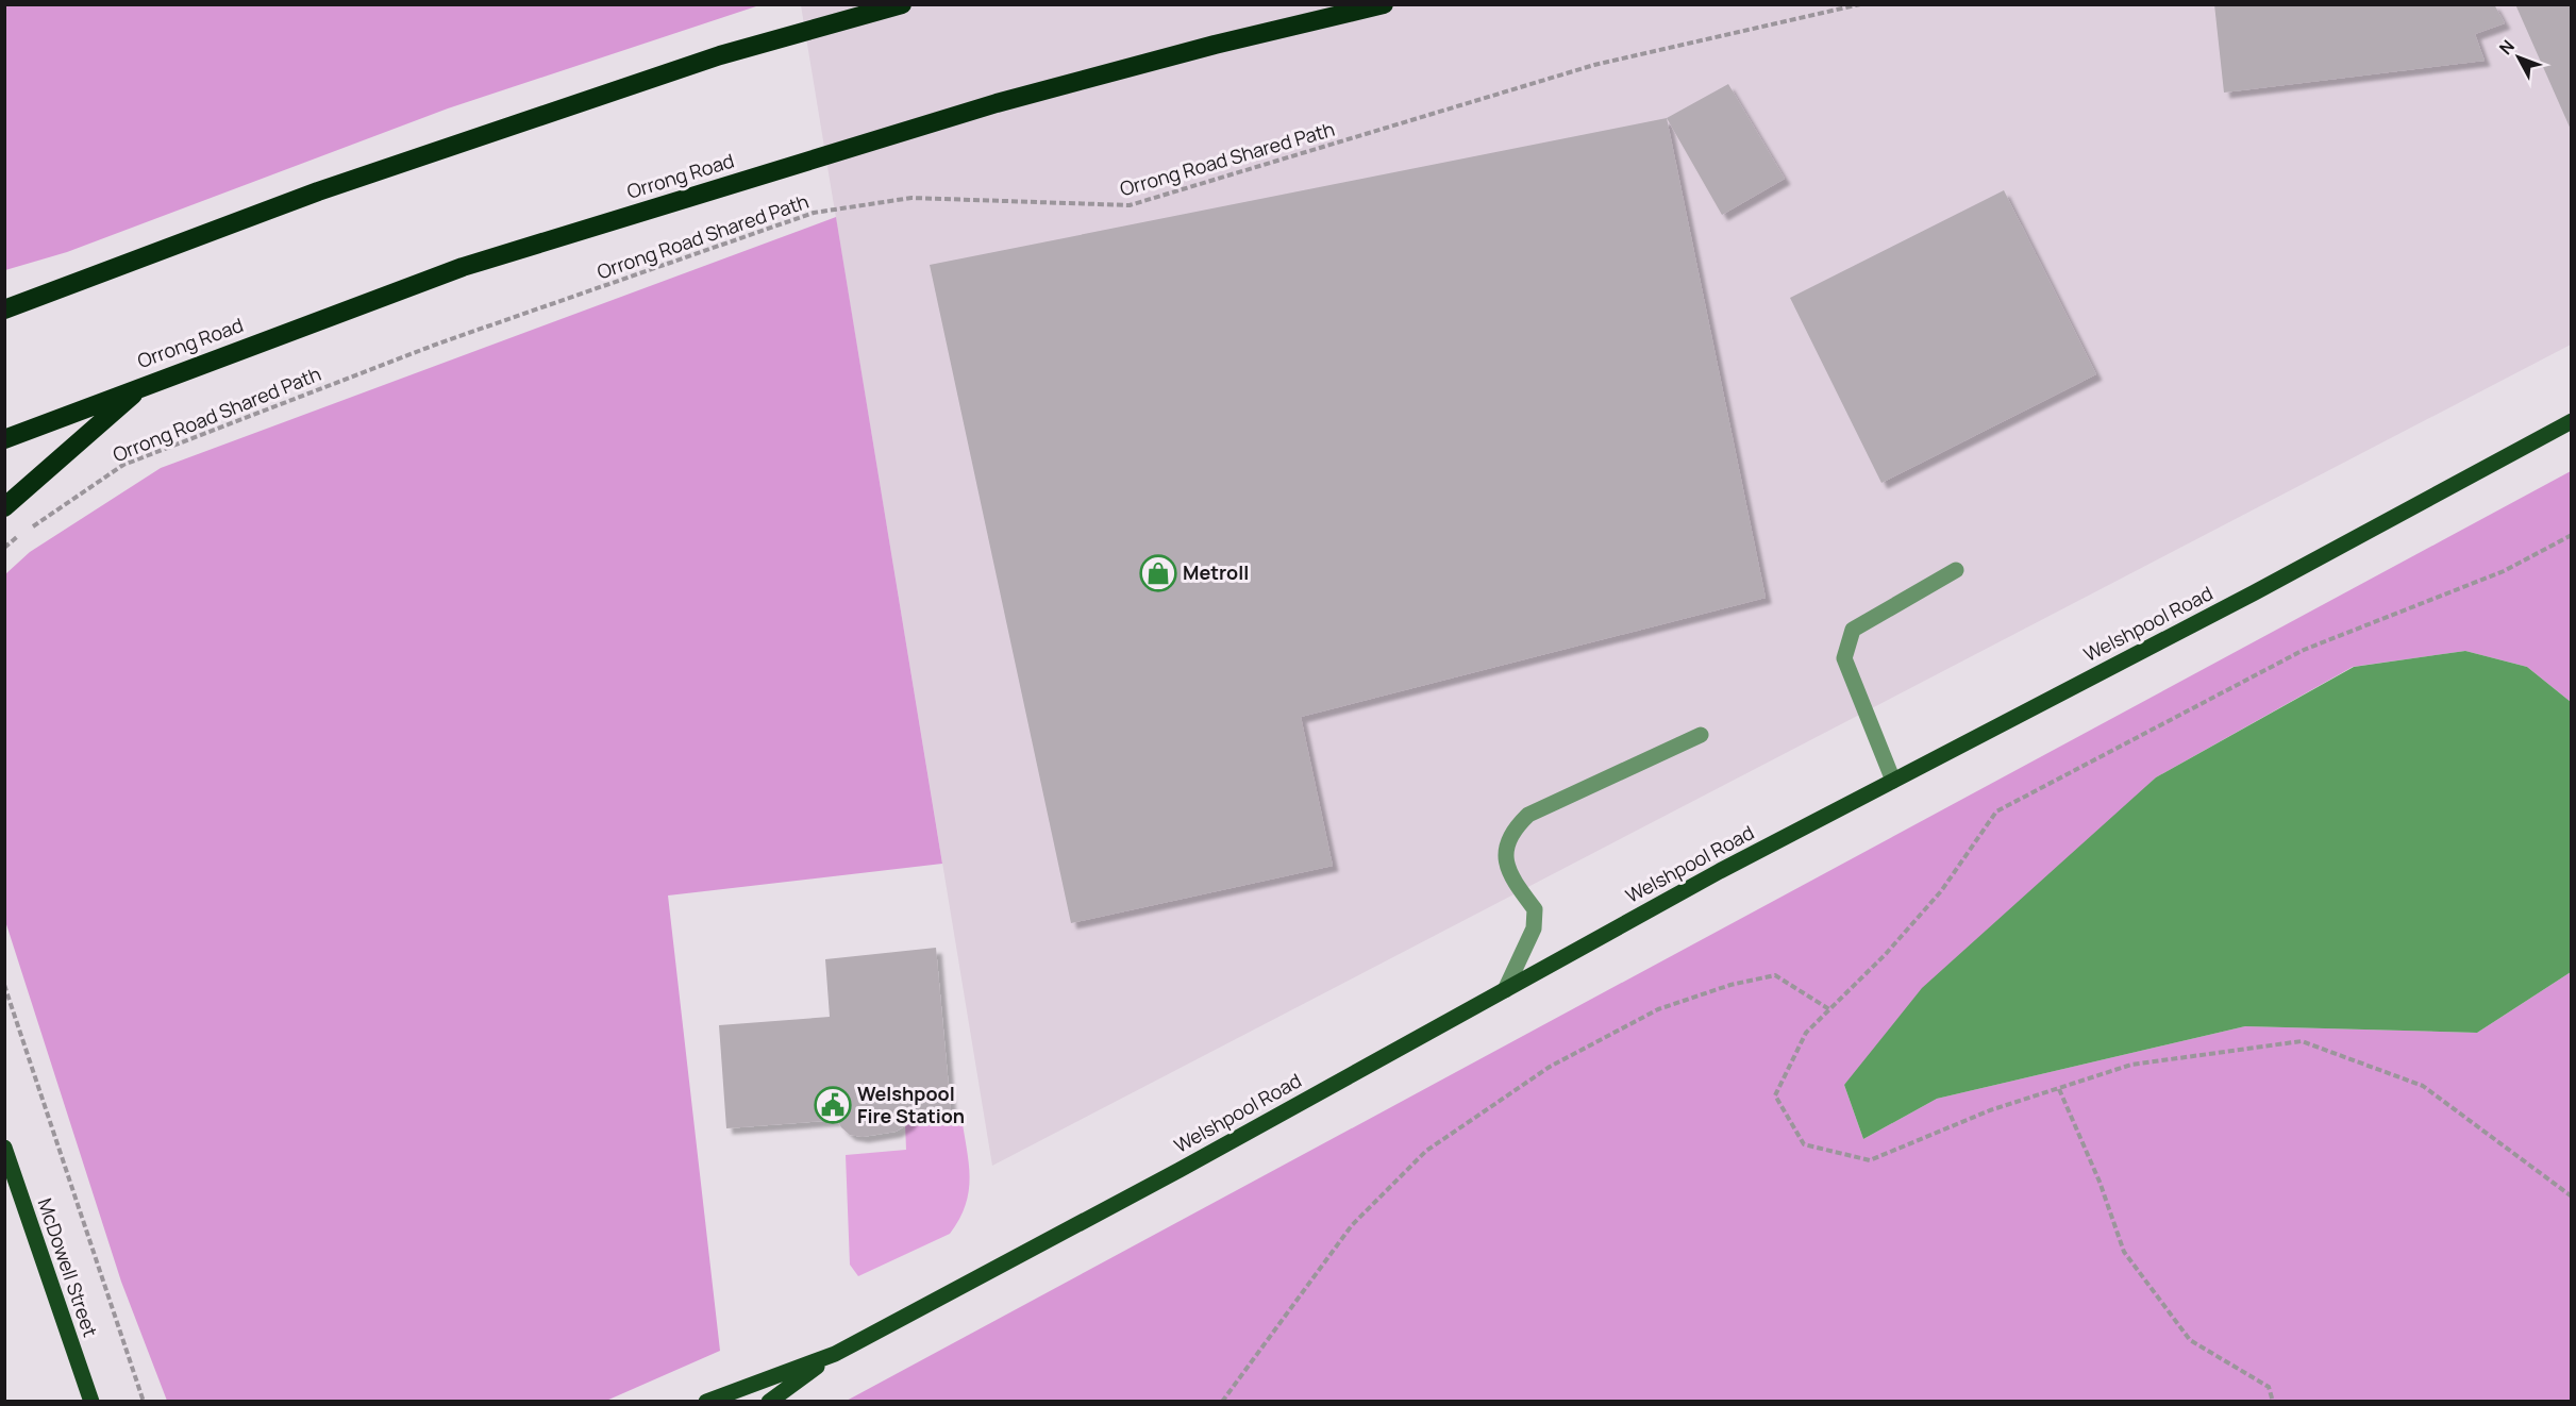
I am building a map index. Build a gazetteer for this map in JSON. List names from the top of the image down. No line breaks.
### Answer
{"streets":{"highway":["Orrong Road"],"main road":["Welshpool Road","McDowell Street"],"path":["Orrong Road Shared Path"]},"places":{"shop":["Metroll"],"public building":["Welshpool Fire Station"]},"north":"top left"}
